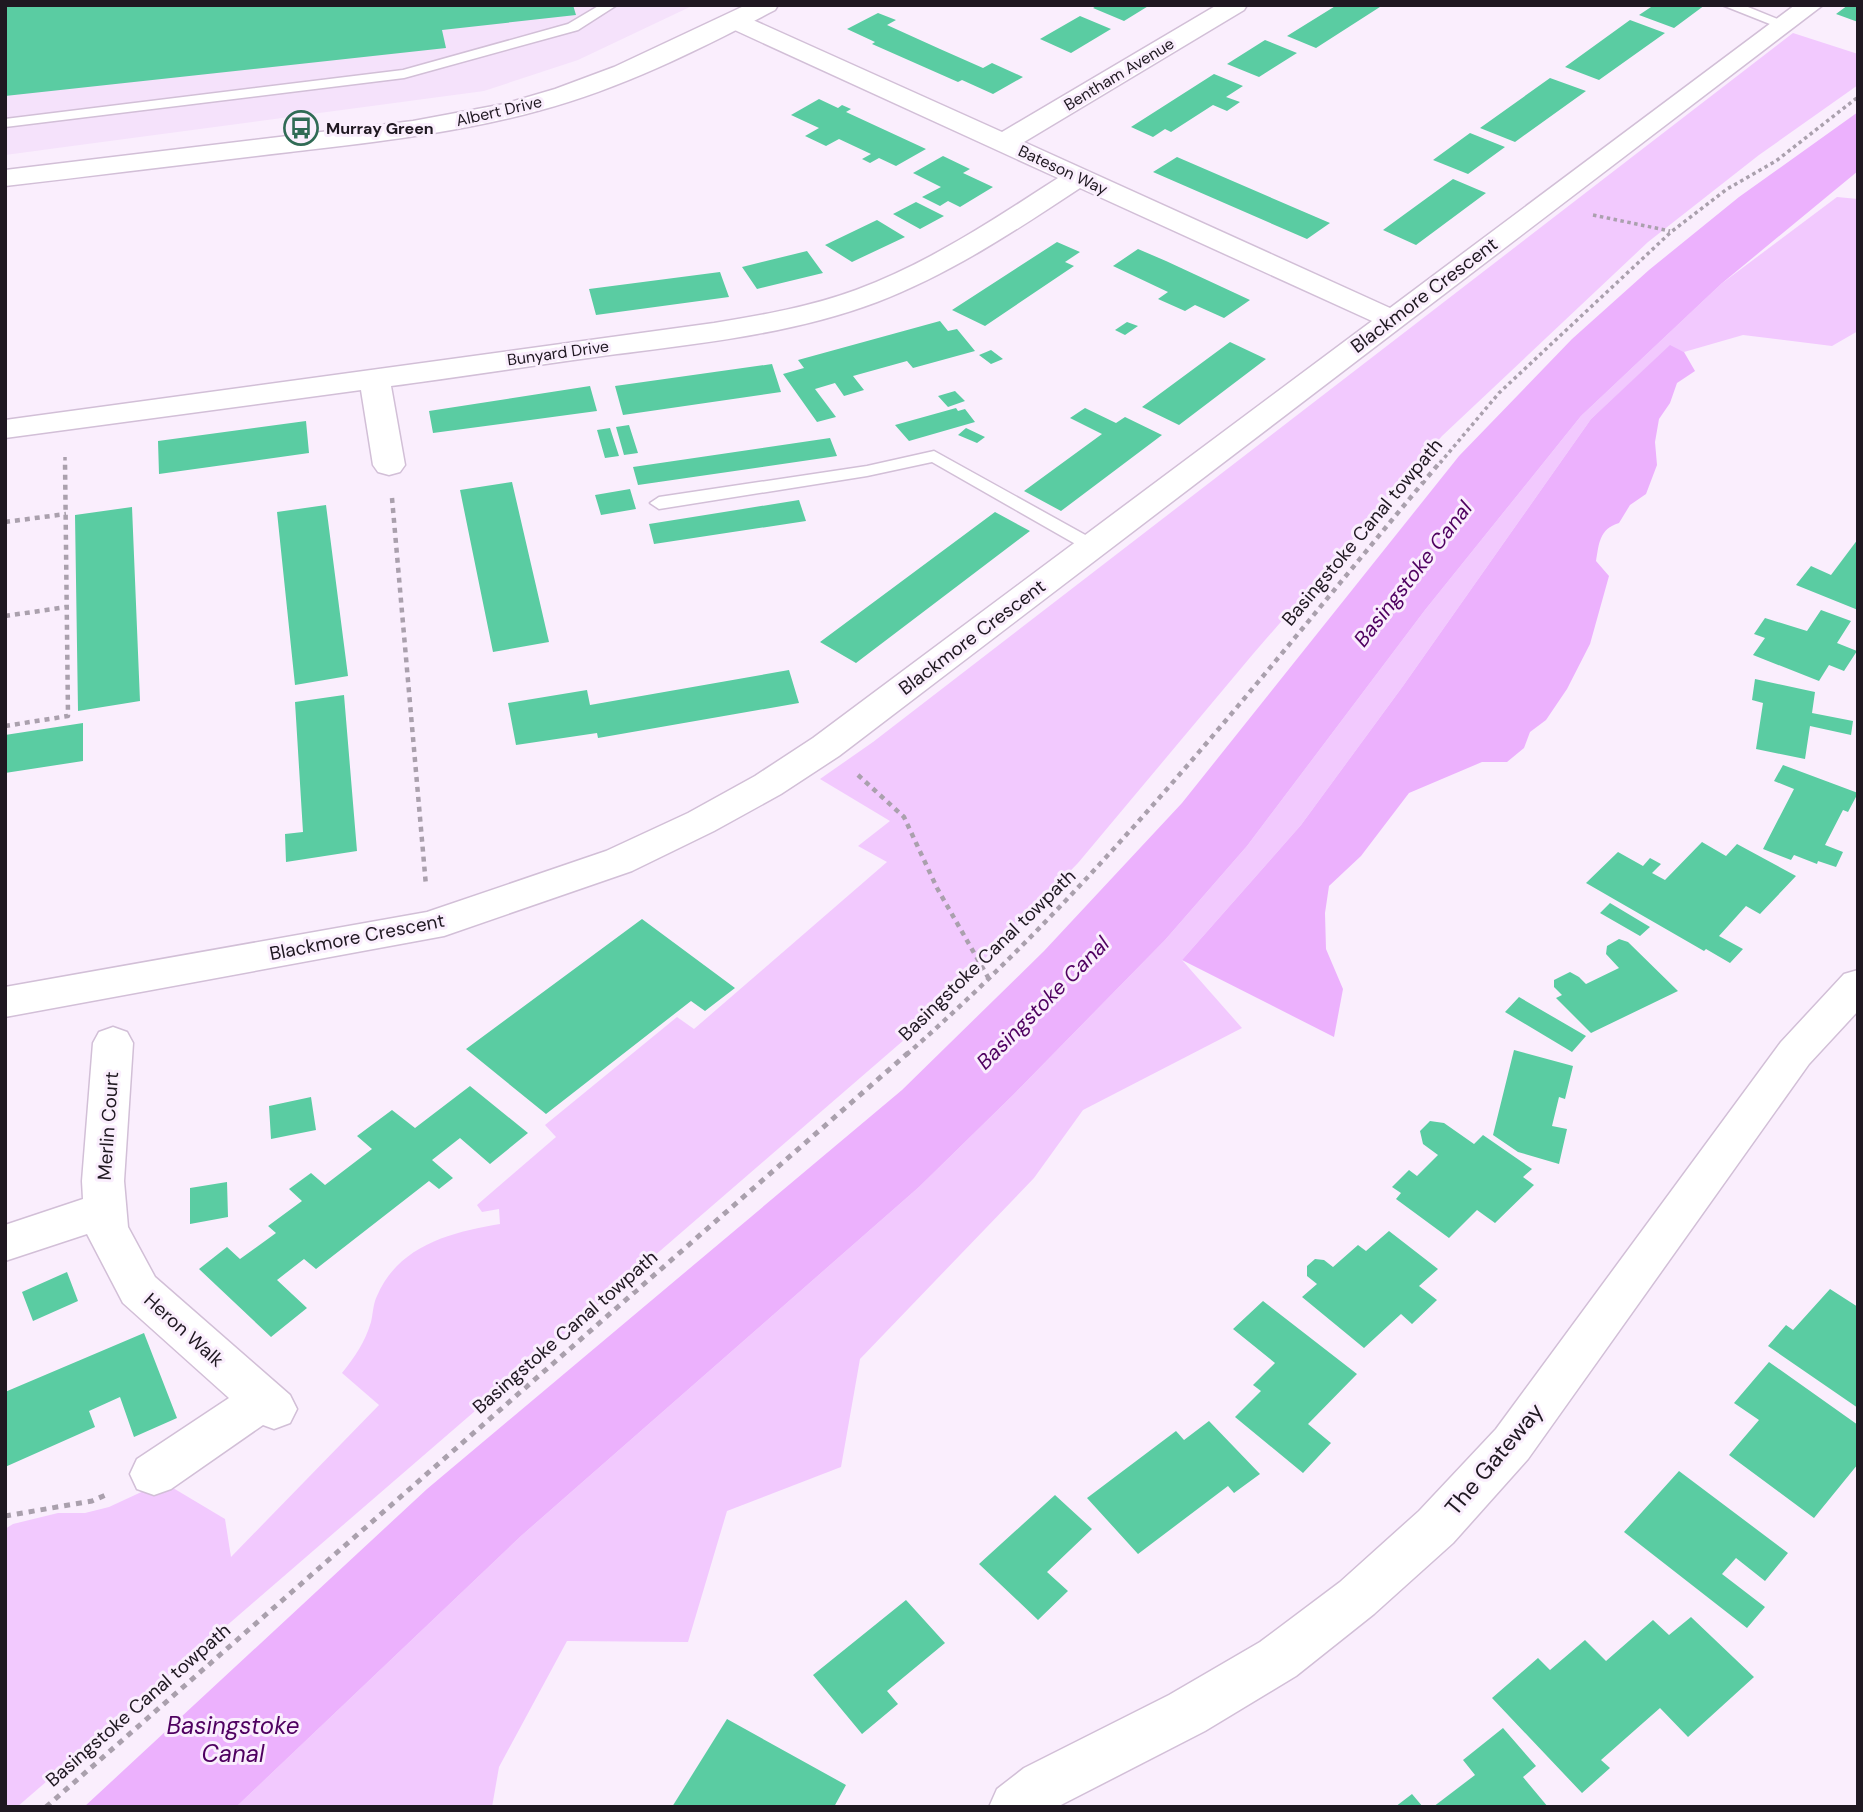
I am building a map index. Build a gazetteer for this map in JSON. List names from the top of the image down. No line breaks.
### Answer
{"streets":{"street":["Bentham Avenue","Albert Drive","Bateson Way","Blackmore Crescent","Bunyard Drive","Merlin Court","Heron Walk","The Gateway"],"path":["Basingstoke Canal towpath"]},"crossings":[["Bentham Avenue","Bateson Way"],["Albert Drive","Bateson Way"],["Bateson Way","Blackmore Crescent"],["Bateson Way","Bunyard Drive"],["Merlin Court","Heron Walk"]],"water":["Basingstoke Canal"],"places":{"bus stop":["Murray Green"]}}
